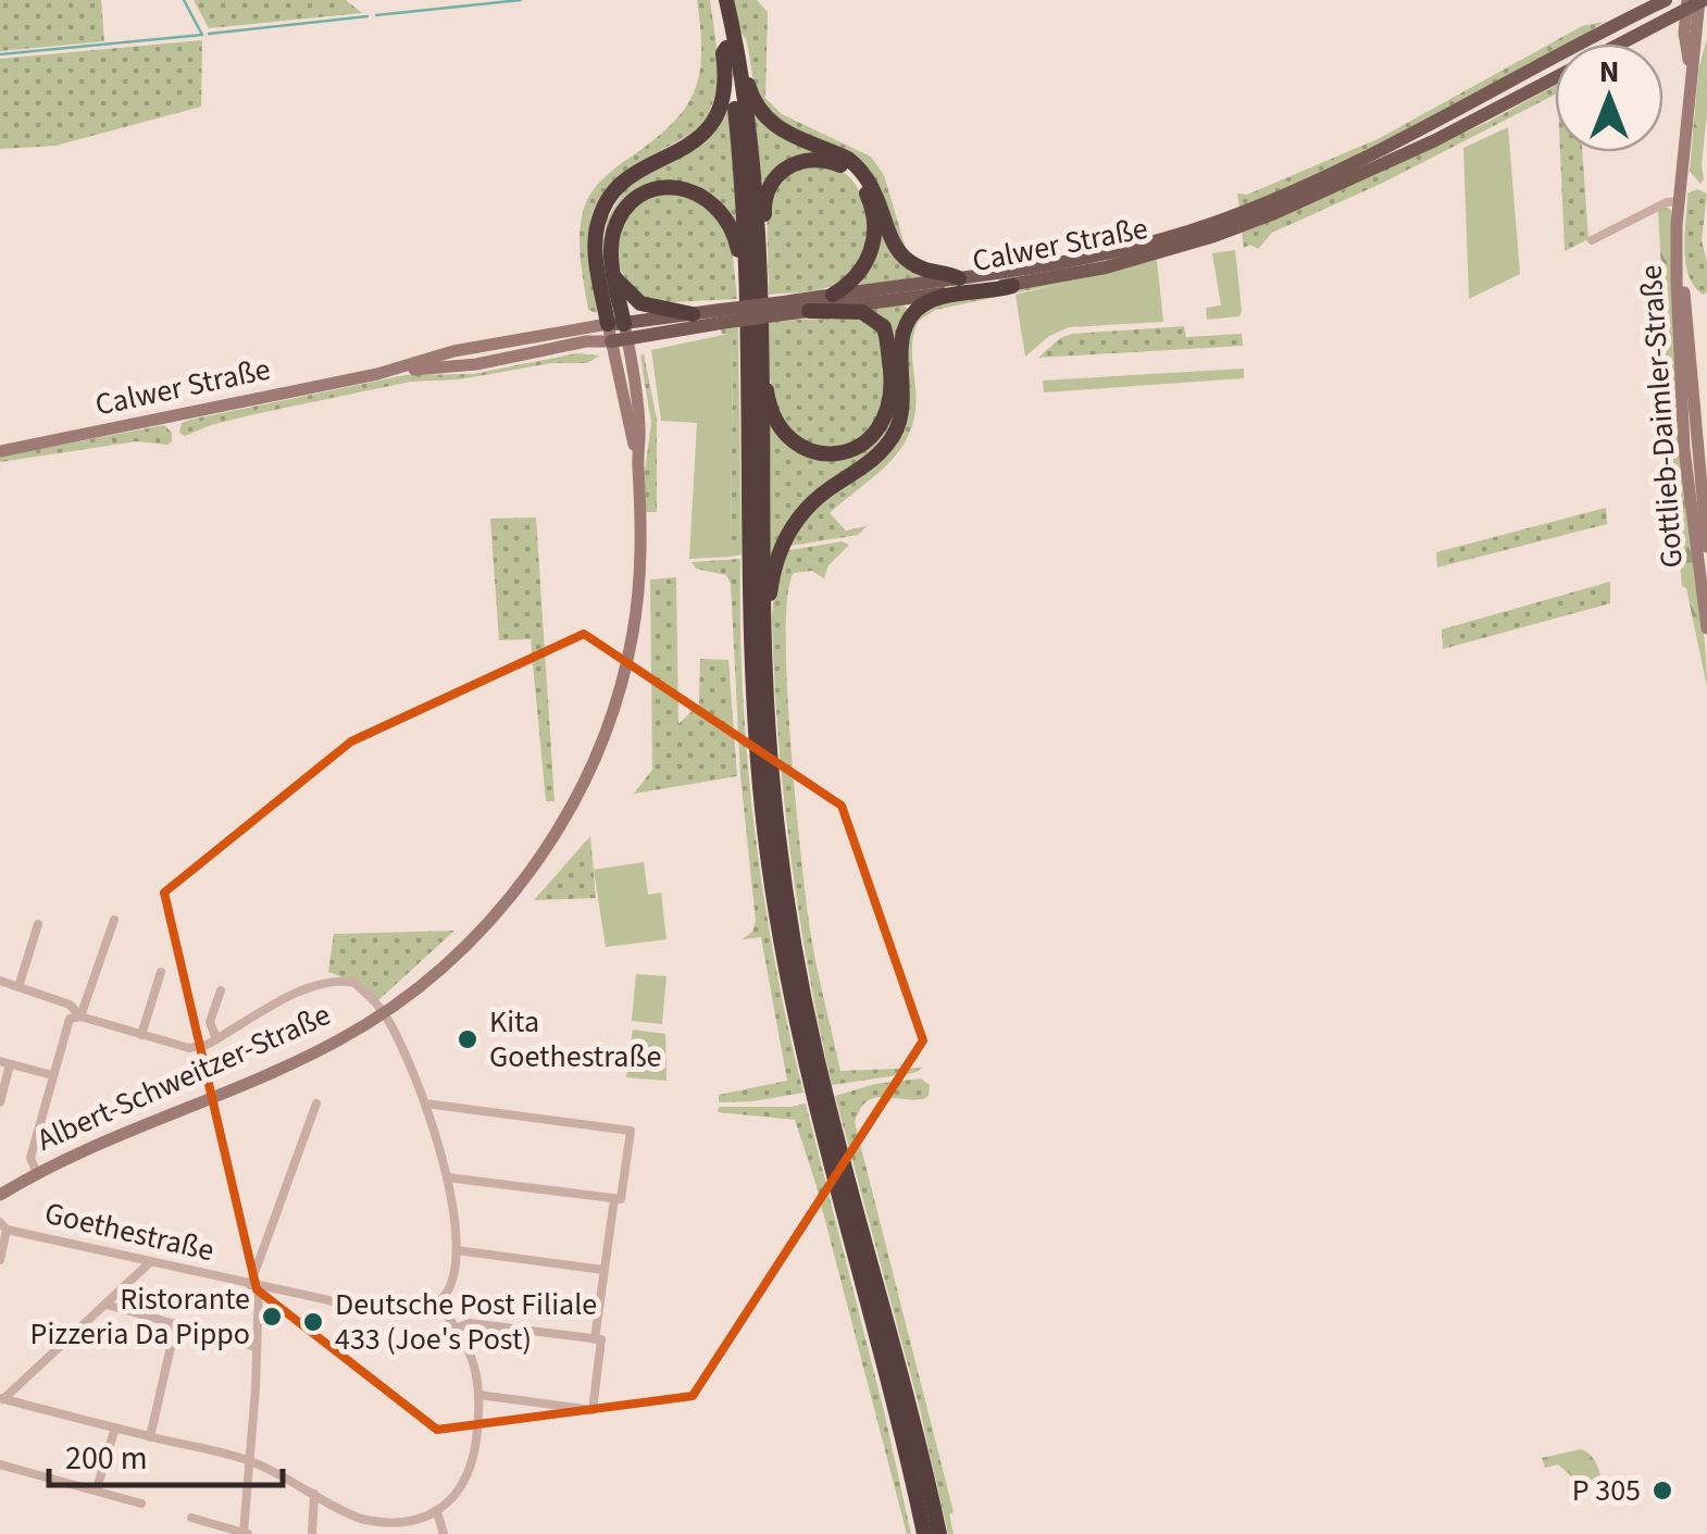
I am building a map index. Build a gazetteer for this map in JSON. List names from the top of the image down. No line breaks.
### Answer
{"streets":{"main road":["Calwer Straße","Gottlieb-Daimler-Straße","Albert-Schweitzer-Straße"],"street":["Goethestraße"]},"crossings":[["Calwer Straße","Gottlieb-Daimler-Straße"]],"places":["Kita Goethestraße","Ristorante Pizzeria Da Pippo","Deutsche Post Filiale 433 (Joe's Post)","P 305"],"scale_bar":"200 m","north":"top"}
